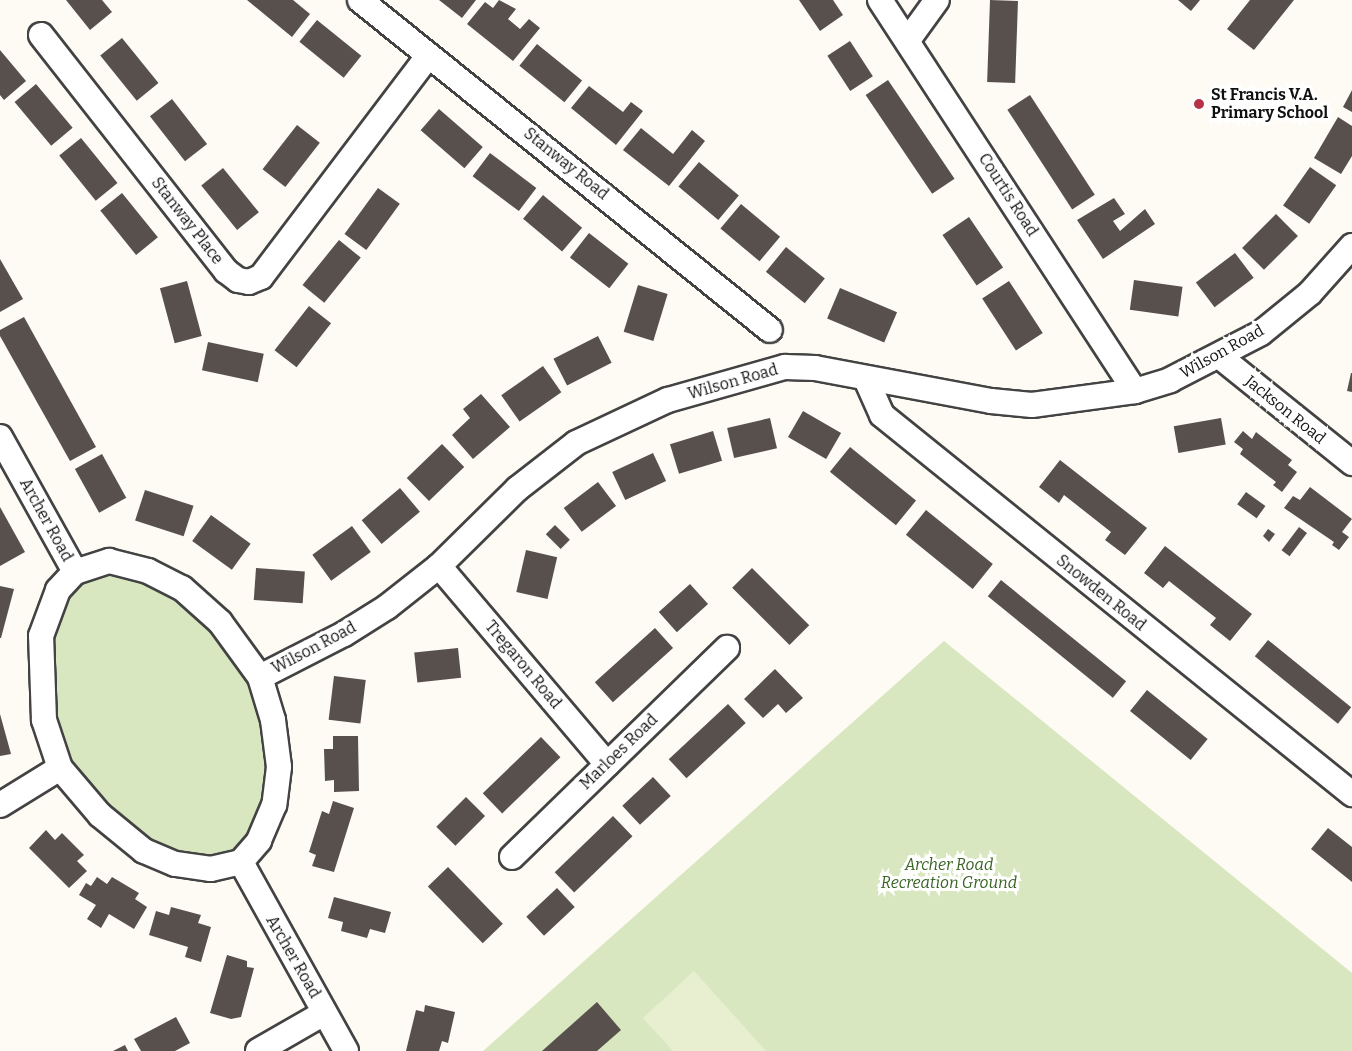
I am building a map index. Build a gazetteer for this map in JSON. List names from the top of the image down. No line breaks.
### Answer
{"streets":{"street":["Stanway Road","Courtis Road","Stanway Place","Wilson Road","Jackson Road","Archer Road","Snowden Road","Tregaron Road","Marloes Road"]},"crossings":[["Stanway Road","Stanway Place"],["Courtis Road","Wilson Road"],["Wilson Road","Jackson Road"],["Wilson Road","Archer Road"],["Wilson Road","Snowden Road"],["Wilson Road","Tregaron Road"],["Tregaron Road","Marloes Road"]],"parks":["Archer Road Recreation Ground"],"places":["St Francis V.A. Primary School"]}
